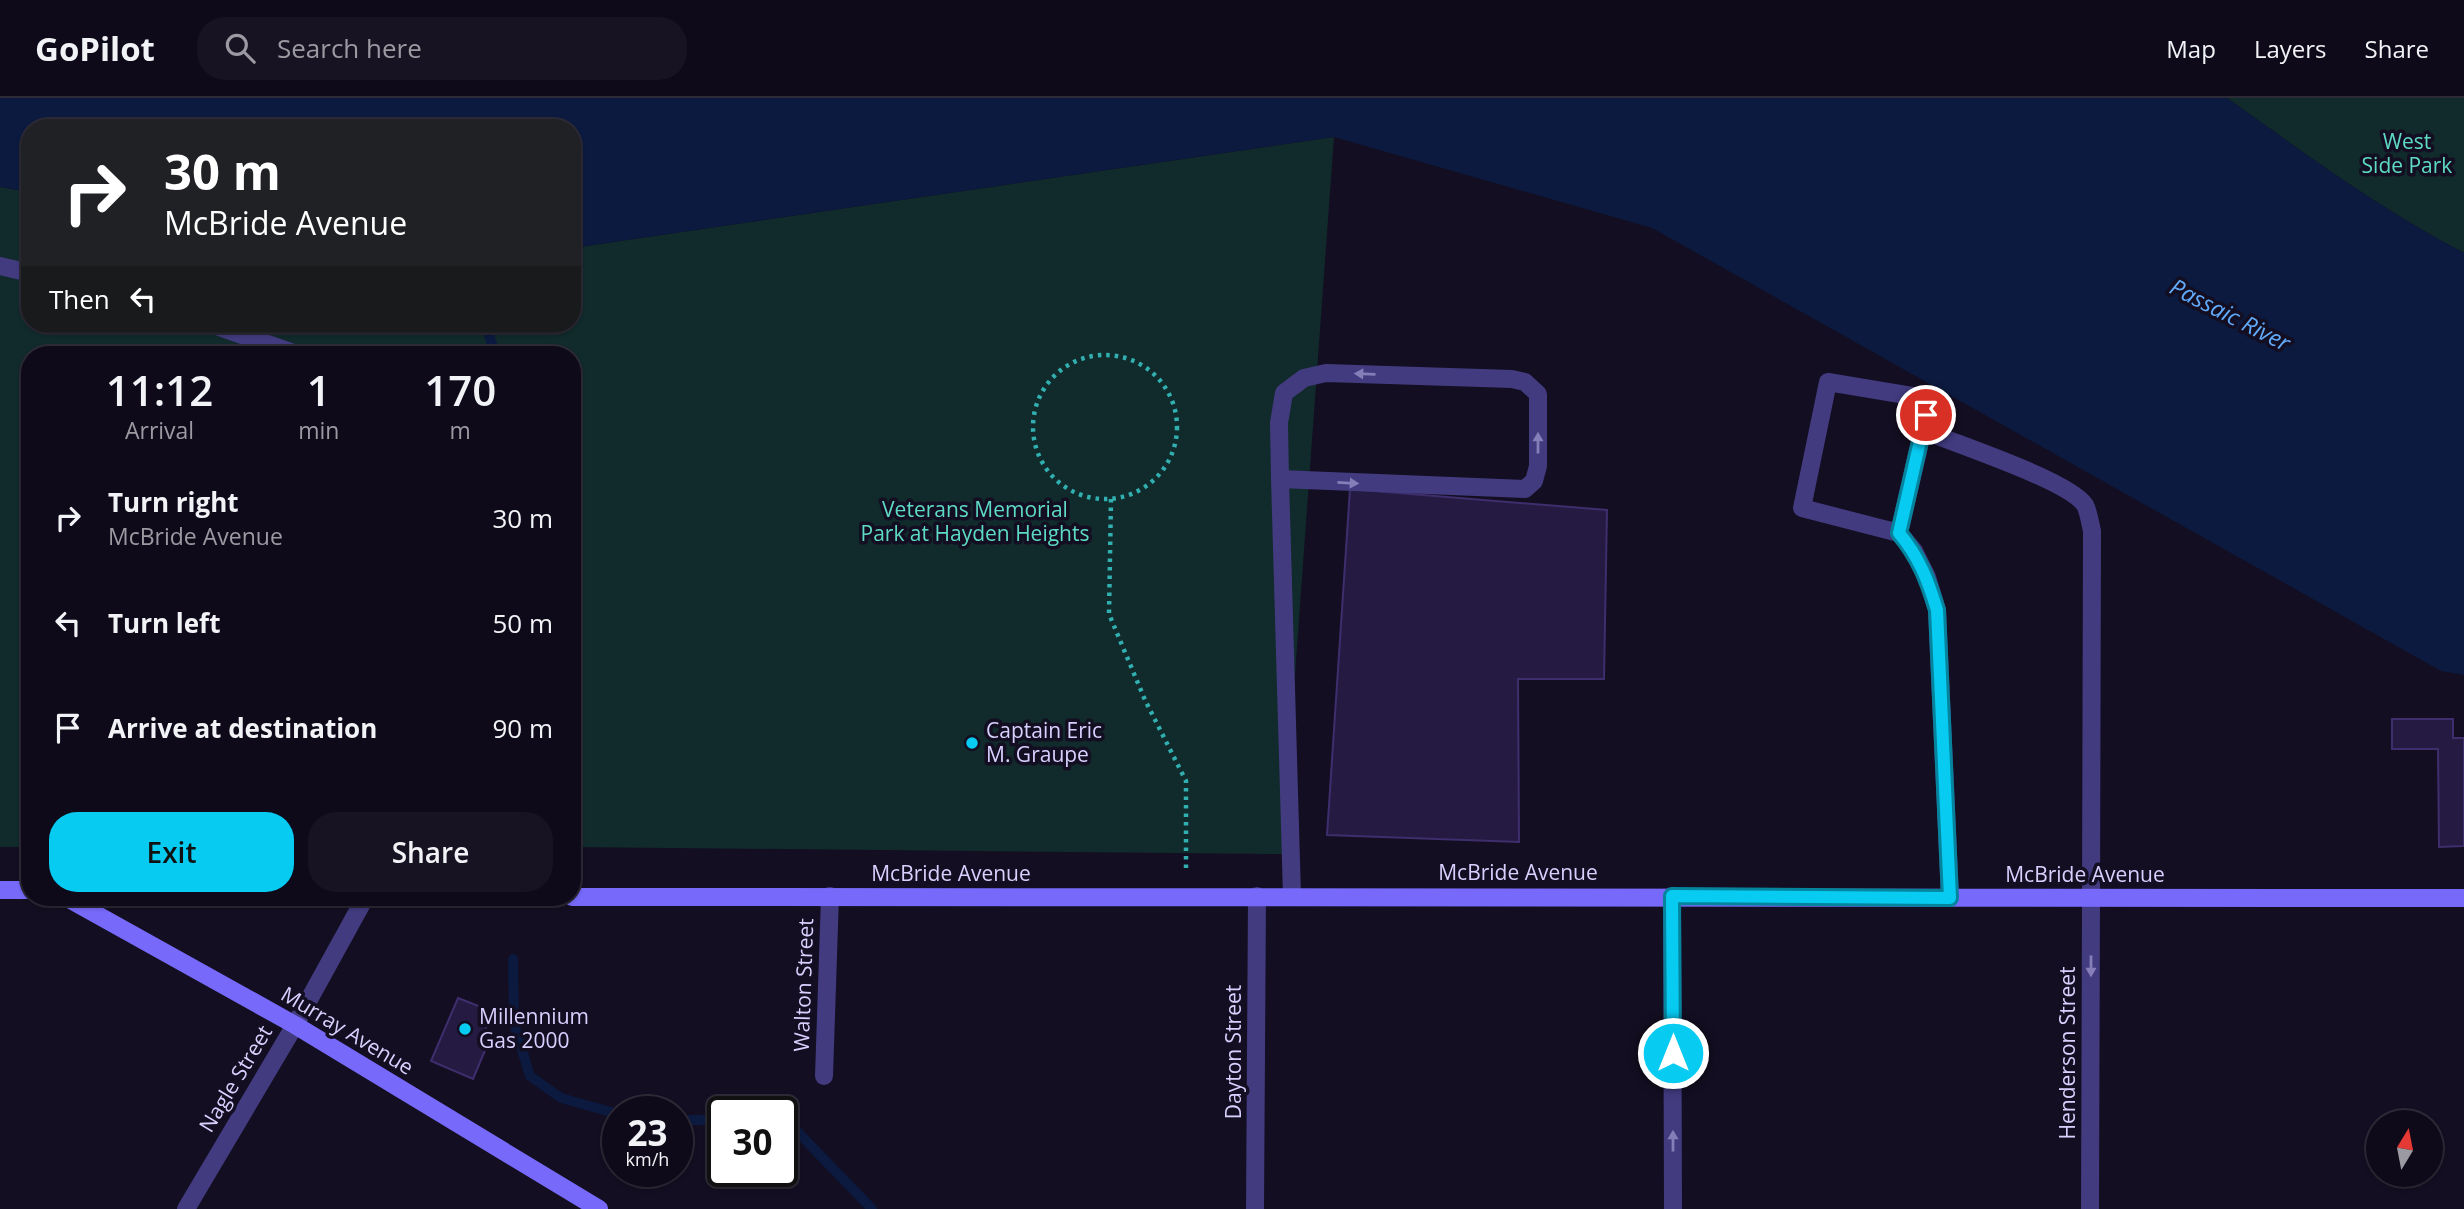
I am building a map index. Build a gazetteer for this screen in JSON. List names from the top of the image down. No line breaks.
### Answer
{"streets":{"main road":["McBride Avenue","Murray Avenue"],"street":["Walton Street","Dayton Street","Henderson Street","Nagle Street"]},"crossings":[["McBride Avenue","Walton Street"],["McBride Avenue","Dayton Street"],["McBride Avenue","Henderson Street"],["Murray Avenue","Nagle Street"]],"one_way":["Henderson Street"],"water":["Passaic River"],"parks":["West Side Park","Veterans Memorial Park at Hayden Heights"],"places":["Captain Eric M. Graupe","Millennium Gas 2000"],"north":"top","page":{"header":"GoPilot","search":"Search here","nav":["Map","Layers","Share"],"turn":["30 m","McBride Avenue"],"then":"Then","eta":["11:12","Arrival","1","min","170","m"],"list":[{"name":"Turn right","note":"McBride Avenue","value":"30 m"},{"name":"Turn left","value":"50 m"},{"name":"Arrive at destination","value":"90 m"}],"buttons":["Exit","Share"],"speed":"23 km/h","limit":"30"}}
